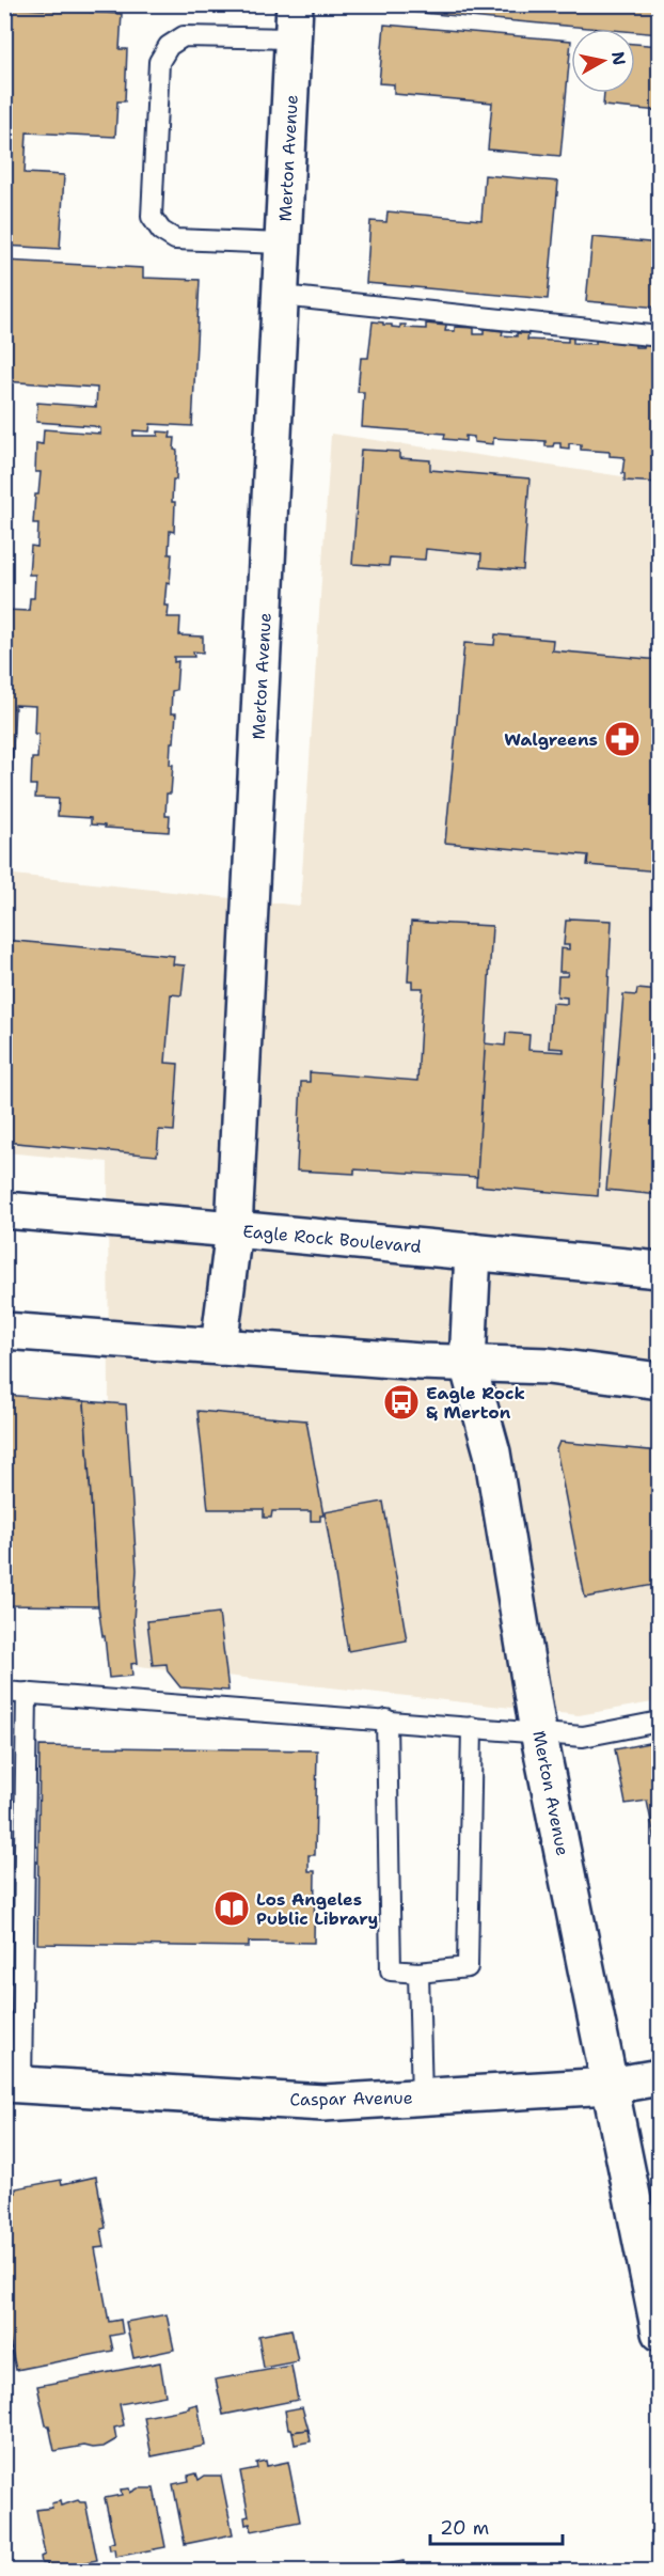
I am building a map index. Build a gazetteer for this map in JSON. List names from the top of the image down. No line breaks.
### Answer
{"streets":{"street":["Merton Avenue","Eagle Rock Boulevard","Caspar Avenue"]},"crossings":[["Merton Avenue","Eagle Rock Boulevard"],["Merton Avenue","Caspar Avenue"]],"places":{"pharmacy":["Walgreens"],"bus stop":["Eagle Rock & Merton"],"library":["Los Angeles Public Library"]},"scale_bar":"20 m","north":"right"}
